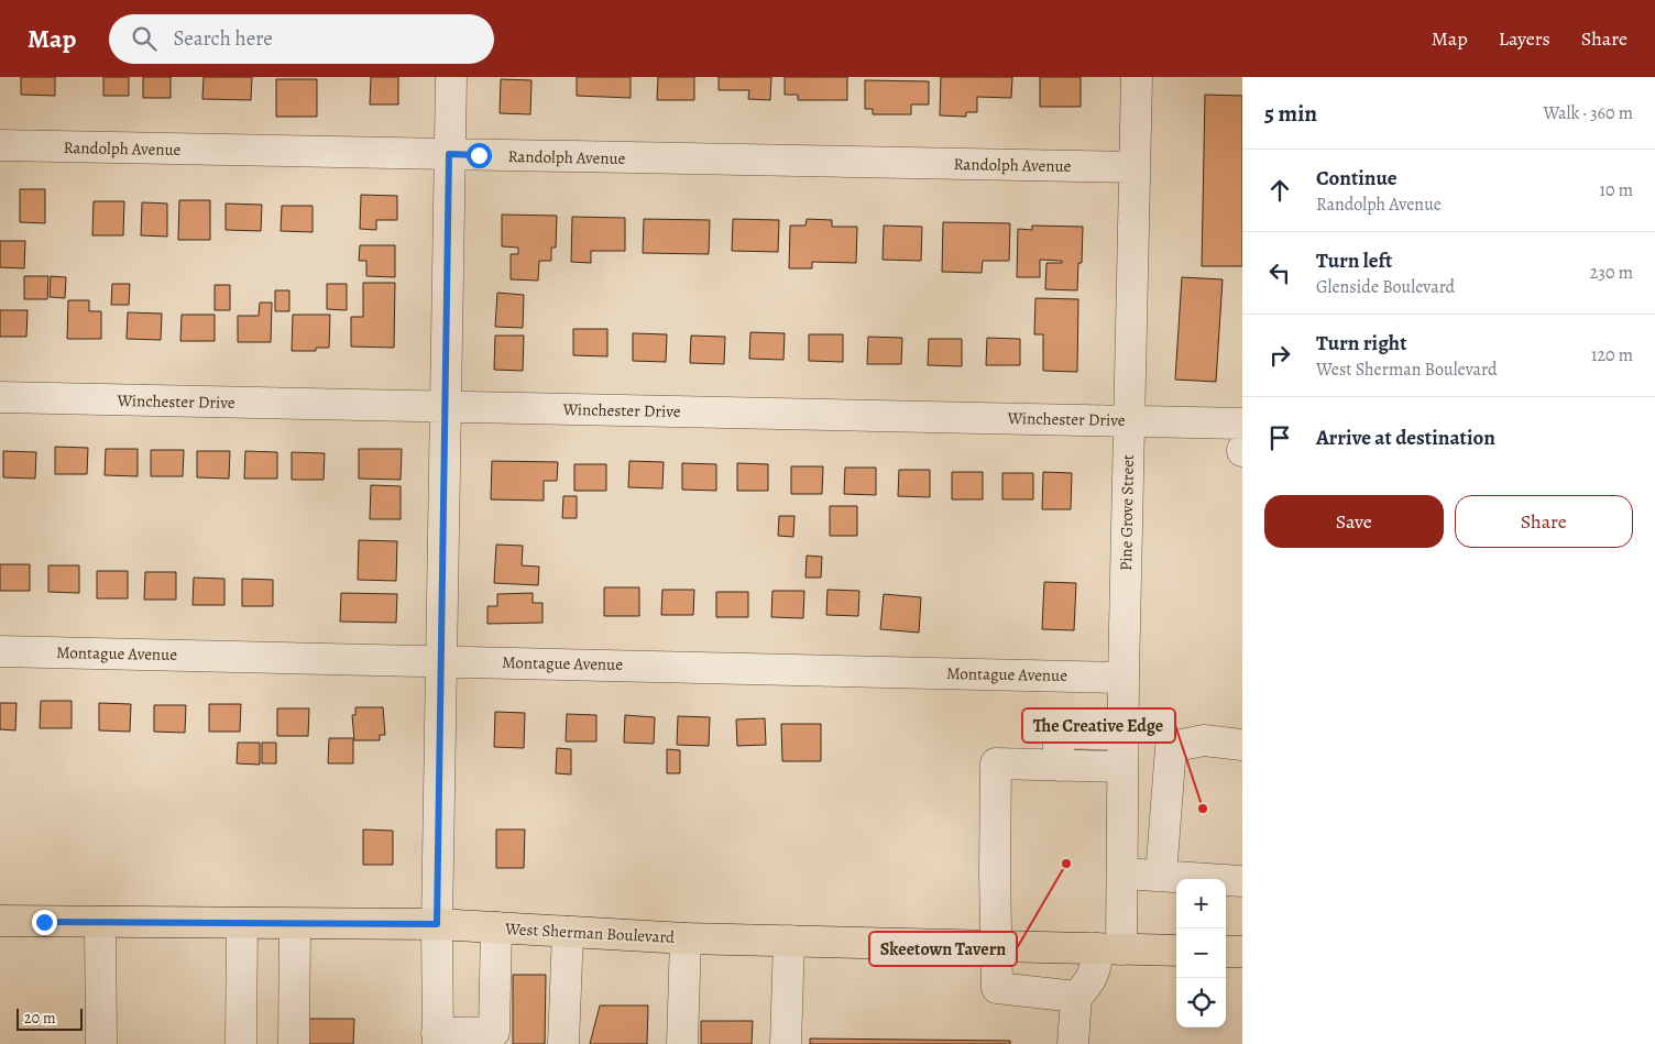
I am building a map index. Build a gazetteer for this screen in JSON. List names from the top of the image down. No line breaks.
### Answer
{"streets":{"main road":["West Sherman Boulevard"],"street":["Randolph Avenue","Winchester Drive","Pine Grove Street","Montague Avenue"]},"crossings":[["Randolph Avenue","Pine Grove Street"],["Winchester Drive","Pine Grove Street"],["Pine Grove Street","Montague Avenue"],["Pine Grove Street","West Sherman Boulevard"]],"places":["The Creative Edge","Skeetown Tavern"],"scale_bar":"20 m","page":{"header":"Map","search":"Search here","nav":["Map","Layers","Share"],"heading":["5 min","Walk · 360 m"],"list":[["Continue","Randolph Avenue","10 m"],["Turn left","Glenside Boulevard","230 m"],["Turn right","West Sherman Boulevard","120 m"],"Arrive at destination"],"buttons":["Save","Share"],"map_buttons":["+","−"],"scale":"20 m"}}
